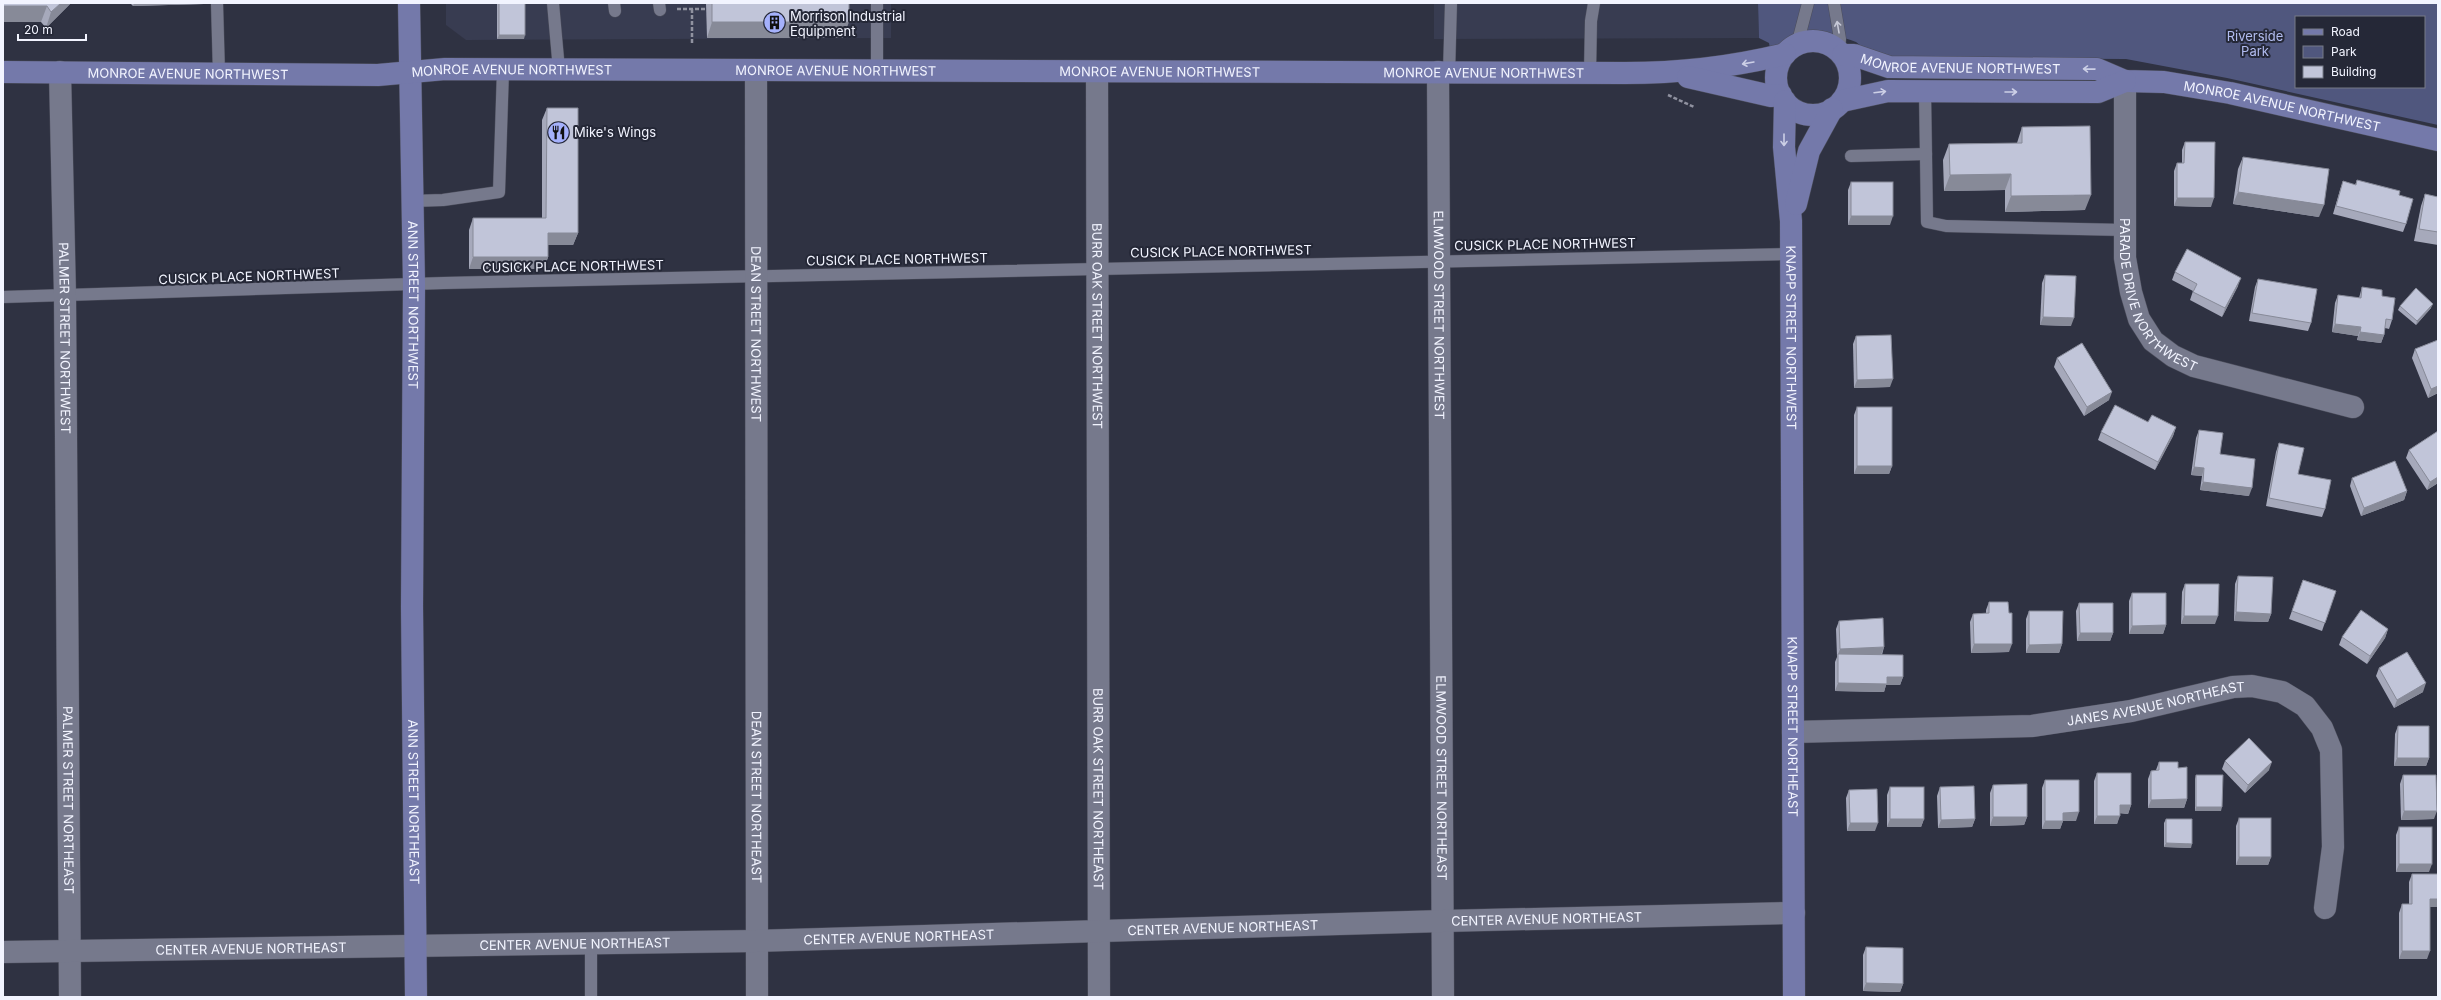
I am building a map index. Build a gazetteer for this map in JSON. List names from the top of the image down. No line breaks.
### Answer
{"streets":{"main road":["MONROE AVENUE NORTHWEST","ANN STREET NORTHWEST","KNAPP STREET NORTHWEST","KNAPP STREET NORTHEAST","ANN STREET NORTHEAST"],"street":["PARADE DRIVE NORTHWEST","ELMWOOD STREET NORTHWEST","BURR OAK STREET NORTHWEST","DEAN STREET NORTHWEST","PALMER STREET NORTHWEST","JANES AVENUE NORTHEAST","ELMWOOD STREET NORTHEAST","BURR OAK STREET NORTHEAST","DEAN STREET NORTHEAST","PALMER STREET NORTHEAST","CENTER AVENUE NORTHEAST"],"lane":["CUSICK PLACE NORTHWEST"]},"crossings":[["MONROE AVENUE NORTHWEST","PARADE DRIVE NORTHWEST"],["MONROE AVENUE NORTHWEST","ANN STREET NORTHWEST"],["MONROE AVENUE NORTHWEST","ELMWOOD STREET NORTHWEST"],["MONROE AVENUE NORTHWEST","BURR OAK STREET NORTHWEST"],["MONROE AVENUE NORTHWEST","DEAN STREET NORTHWEST"],["MONROE AVENUE NORTHWEST","PALMER STREET NORTHWEST"],["MONROE AVENUE NORTHWEST","KNAPP STREET NORTHWEST"],["CUSICK PLACE NORTHWEST","ANN STREET NORTHWEST"],["CUSICK PLACE NORTHWEST","ELMWOOD STREET NORTHWEST"],["CUSICK PLACE NORTHWEST","BURR OAK STREET NORTHWEST"],["CUSICK PLACE NORTHWEST","DEAN STREET NORTHWEST"],["CUSICK PLACE NORTHWEST","PALMER STREET NORTHWEST"],["CUSICK PLACE NORTHWEST","KNAPP STREET NORTHWEST"],["ANN STREET NORTHWEST","ANN STREET NORTHEAST"],["ELMWOOD STREET NORTHWEST","ELMWOOD STREET NORTHEAST"],["BURR OAK STREET NORTHWEST","BURR OAK STREET NORTHEAST"],["DEAN STREET NORTHWEST","DEAN STREET NORTHEAST"],["PALMER STREET NORTHWEST","PALMER STREET NORTHEAST"],["KNAPP STREET NORTHWEST","KNAPP STREET NORTHEAST"],["JANES AVENUE NORTHEAST","KNAPP STREET NORTHEAST"],["KNAPP STREET NORTHEAST","CENTER AVENUE NORTHEAST"],["ELMWOOD STREET NORTHEAST","CENTER AVENUE NORTHEAST"],["BURR OAK STREET NORTHEAST","CENTER AVENUE NORTHEAST"],["DEAN STREET NORTHEAST","CENTER AVENUE NORTHEAST"],["PALMER STREET NORTHEAST","CENTER AVENUE NORTHEAST"],["ANN STREET NORTHEAST","CENTER AVENUE NORTHEAST"]],"parks":["Riverside Park"],"places":{"building":["Morrison Industrial Equipment"],"restaurant":["Mike's Wings"]},"legend":["Road","Park","Building"],"scale_bar":"20 m"}
